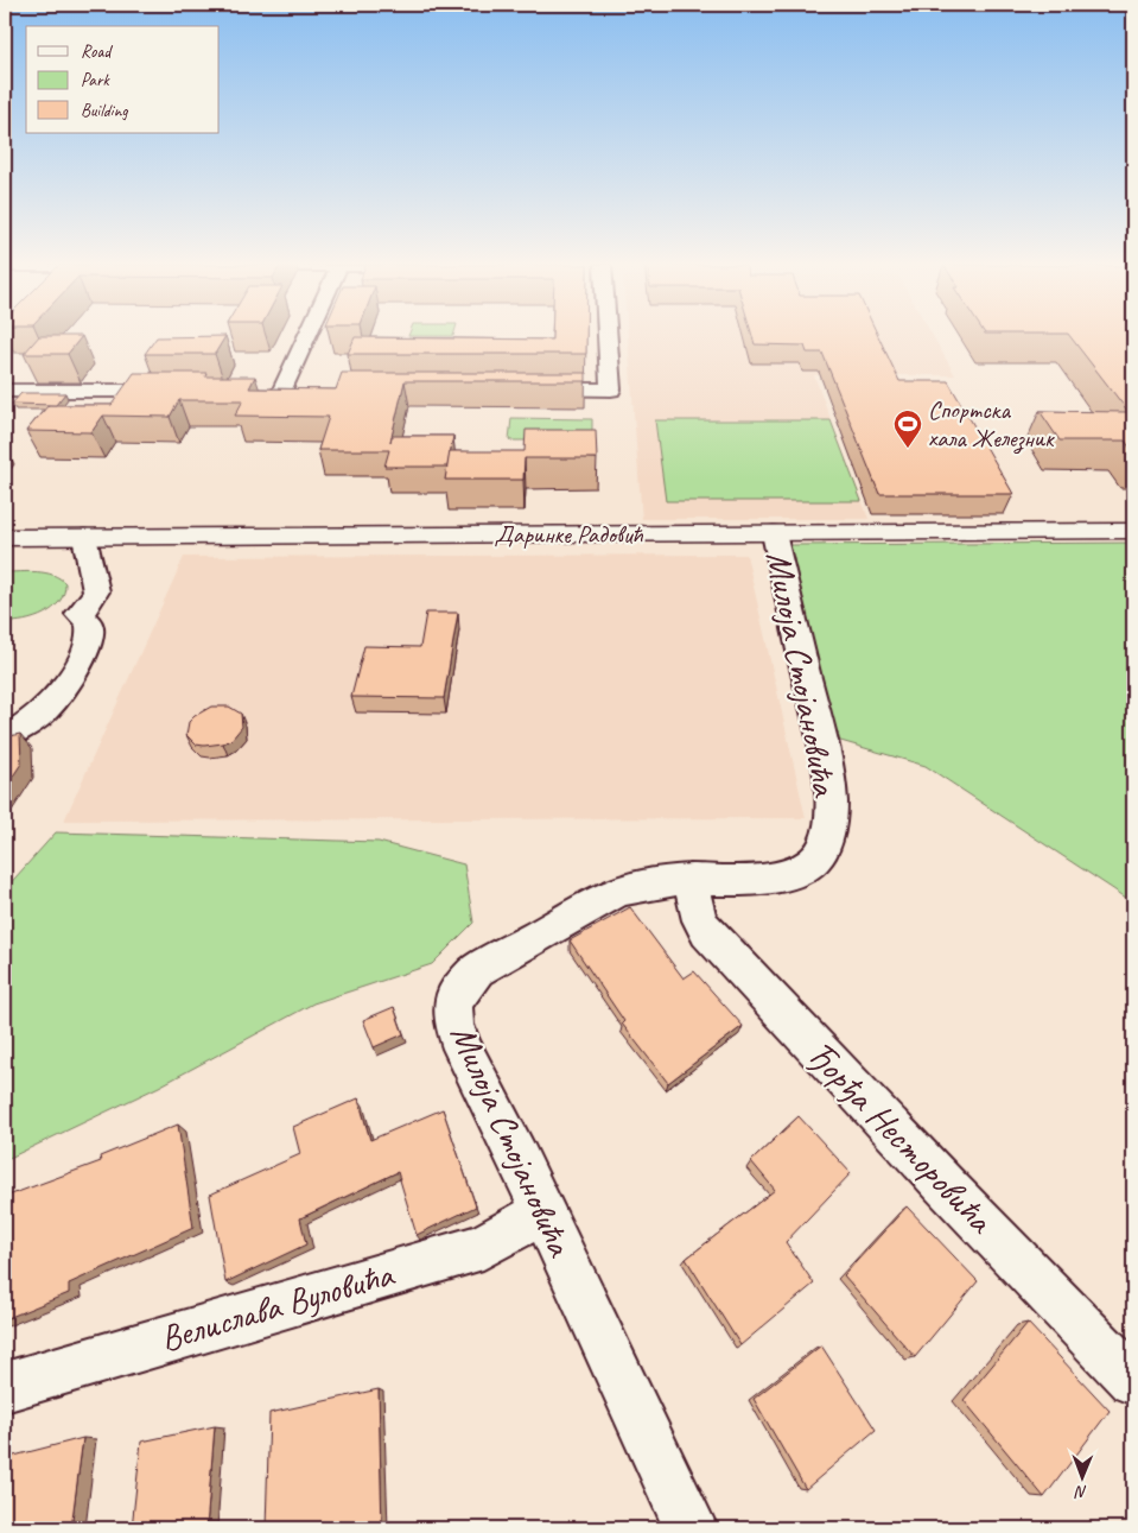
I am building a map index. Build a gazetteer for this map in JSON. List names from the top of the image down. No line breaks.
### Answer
{"streets":{"street":["Даринке Радовић","Милоја Стојановића","Ђорђа Несторовића","Велислава Вуловића"]},"crossings":[["Даринке Радовић","Милоја Стојановића"],["Милоја Стојановића","Ђорђа Несторовића"],["Милоја Стојановића","Велислава Вуловића"]],"places":{"sports":["Спортска хала Железник"]},"legend":["Road","Park","Building"],"north":"bottom"}
